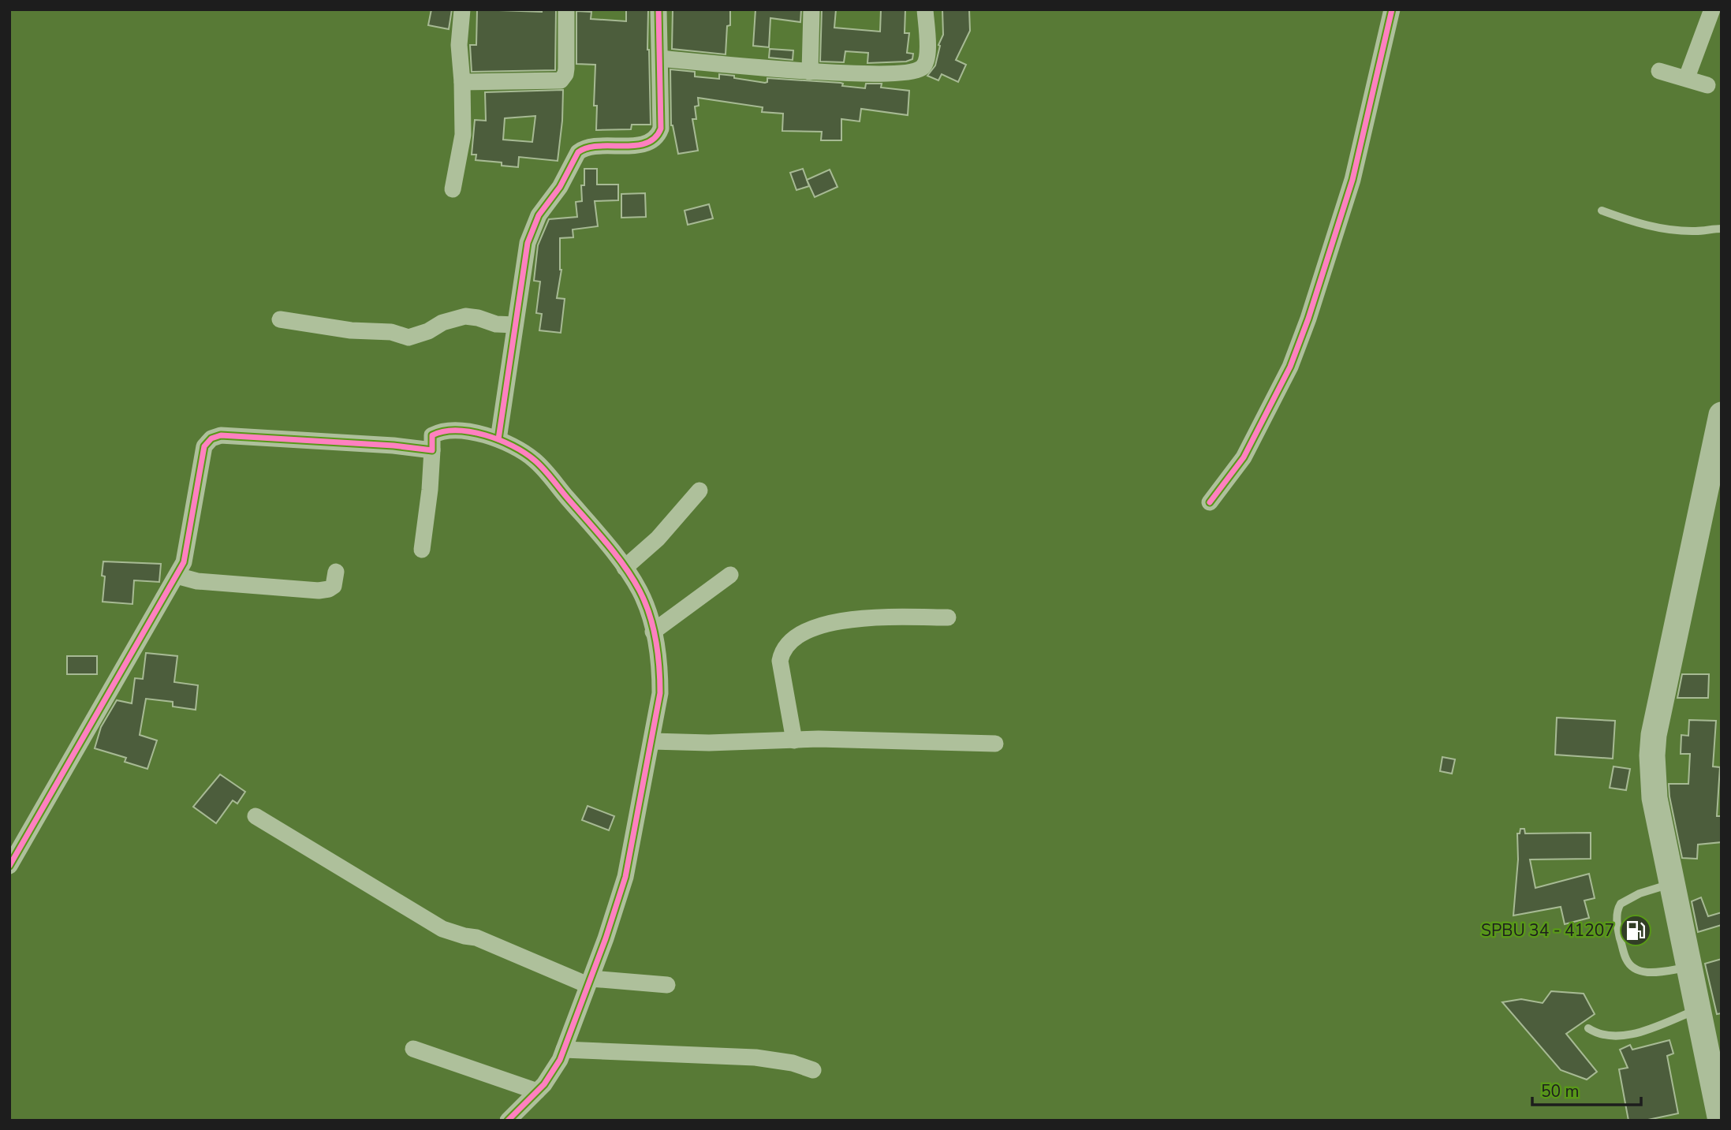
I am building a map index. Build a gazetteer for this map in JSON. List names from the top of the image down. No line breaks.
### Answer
{"places":{"fuel station":["SPBU 34 - 41207"]},"scale_bar":"50 m"}
